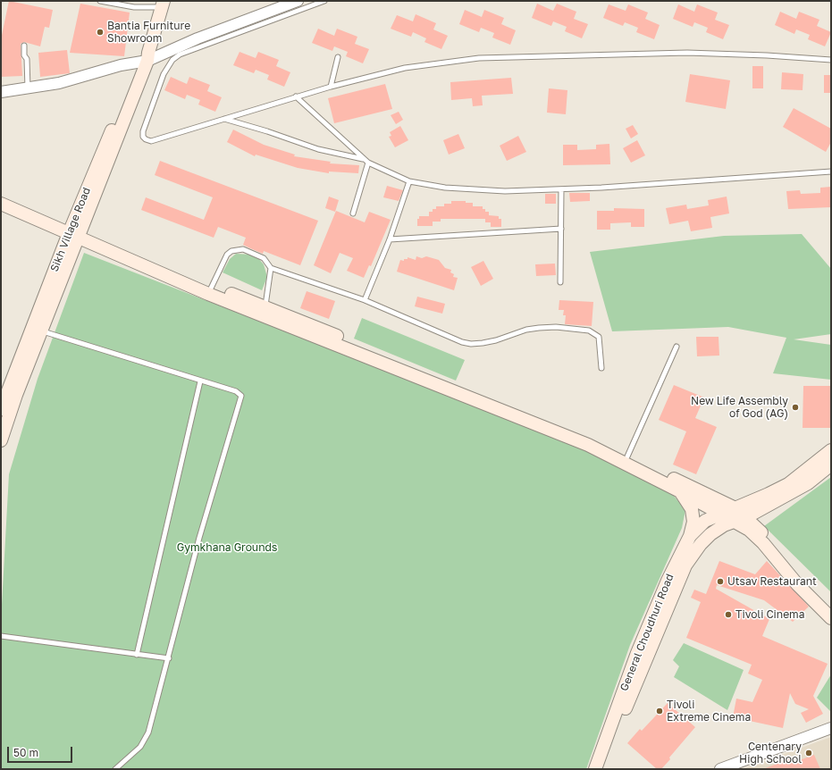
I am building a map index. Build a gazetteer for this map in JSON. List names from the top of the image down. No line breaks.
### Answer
{"streets":{"main road":["Sikh Village Road","General Choudhuri Road"]},"parks":["Gymkhana Grounds"],"places":["Bantia Furniture Showroom","New Life Assembly of God (AG)","Utsav Restaurant","Tivoli Cinema","Tivoli Extreme Cinema","Centenary High School"],"scale_bar":"50 m"}
